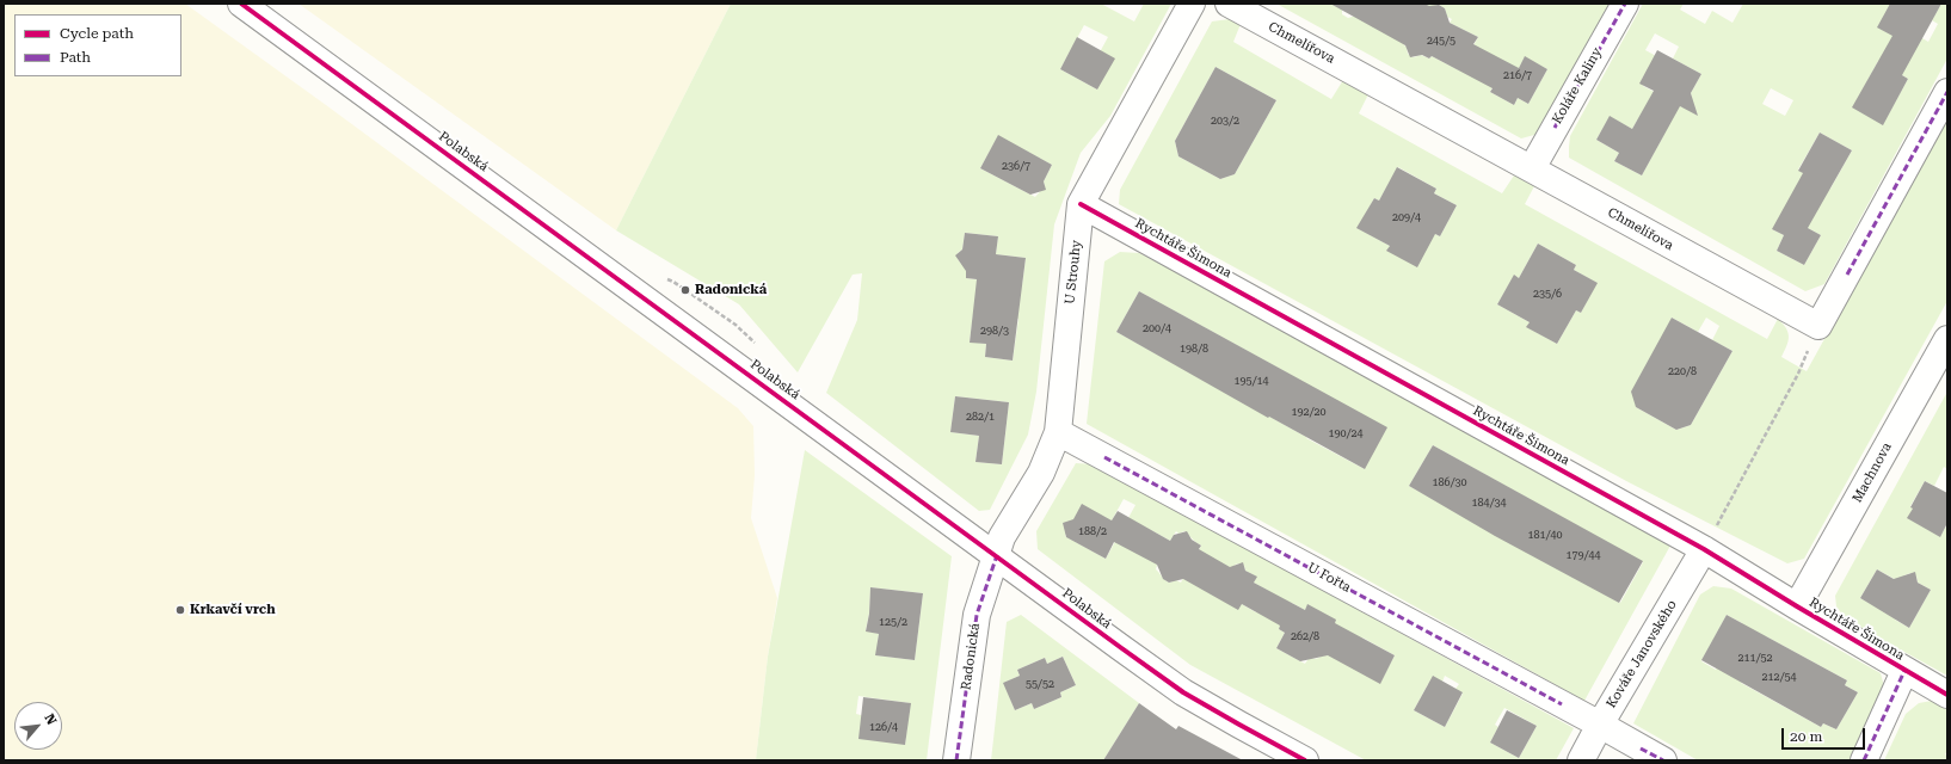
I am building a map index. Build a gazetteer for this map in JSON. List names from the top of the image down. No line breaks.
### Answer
{"streets":{"street":["Chmelířova","Koláře Kaliny","Polabská","Rychtáře Šimona","U Strouhy","Machnova","U Fořta","Kováře Janovského","Radonická"]},"crossings":[["Chmelířova","Koláře Kaliny"],["Polabská","U Strouhy"],["Polabská","Radonická"],["Rychtáře Šimona","U Strouhy"],["Rychtáře Šimona","Machnova"],["Rychtáře Šimona","Kováře Janovského"],["U Strouhy","U Fořta"],["U Strouhy","Radonická"],["U Fořta","Kováře Janovského"]],"places":["Radonická","Krkavčí vrch"],"house_numbers":["245/5","216/7","203/2","236/7","209/4","235/6","200/4","298/3","198/8","220/8","195/14","192/20","282/1","190/24","186/30","184/34","188/2","181/40","179/44","125/2","262/8","211/52","212/54","55/52","126/4"],"legend":["Cycle path","Path"],"scale_bar":"20 m","north":"top right"}
